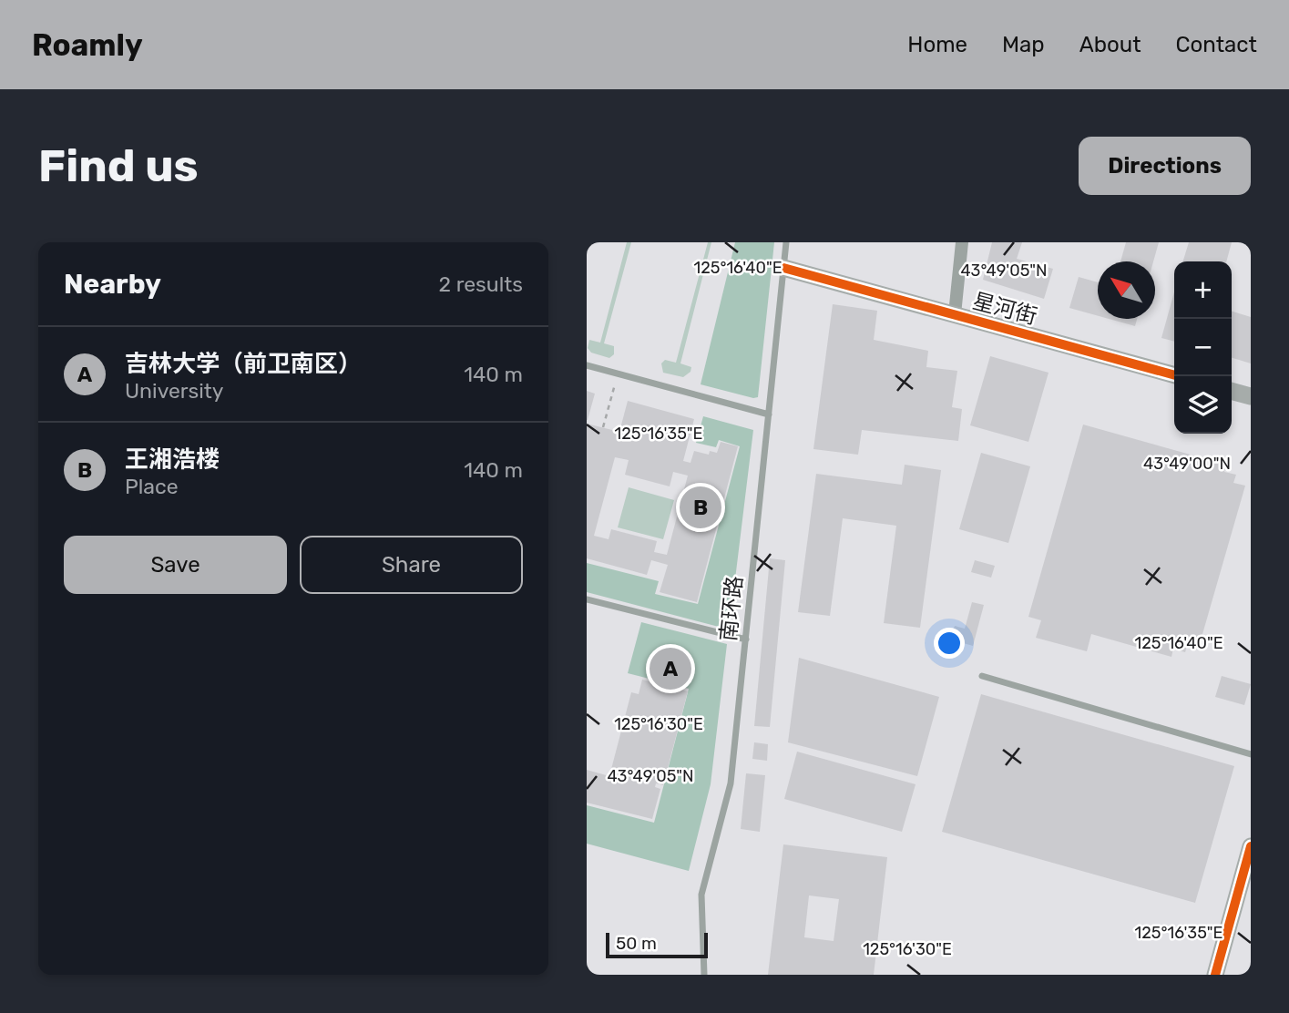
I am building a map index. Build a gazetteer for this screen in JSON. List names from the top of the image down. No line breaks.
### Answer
{"streets":{"street":["星河街"],"lane":["南环路"]},"crossings":[["星河街","南环路"]],"scale_bar":"50 m","north":"top left","page":{"header":"Roamly","nav":["Home","Map","About","Contact"],"buttons":["Directions",["Save","Share"]],"title":"Find us","heading":["Nearby","2 results"],"map_buttons":["+","−"],"list":[{"mark":"A","name":"吉林大学（前卫南区）","note":"University","value":"140 m"},{"mark":"B","name":"王湘浩楼","note":"Place","value":"140 m"}],"pins":["B","A"],"scale":"50 m"},"coordinates":["125°16'40\"E","43°49'05\"N","125°16'35\"E","43°49'00\"N","125°16'30\"E"]}
